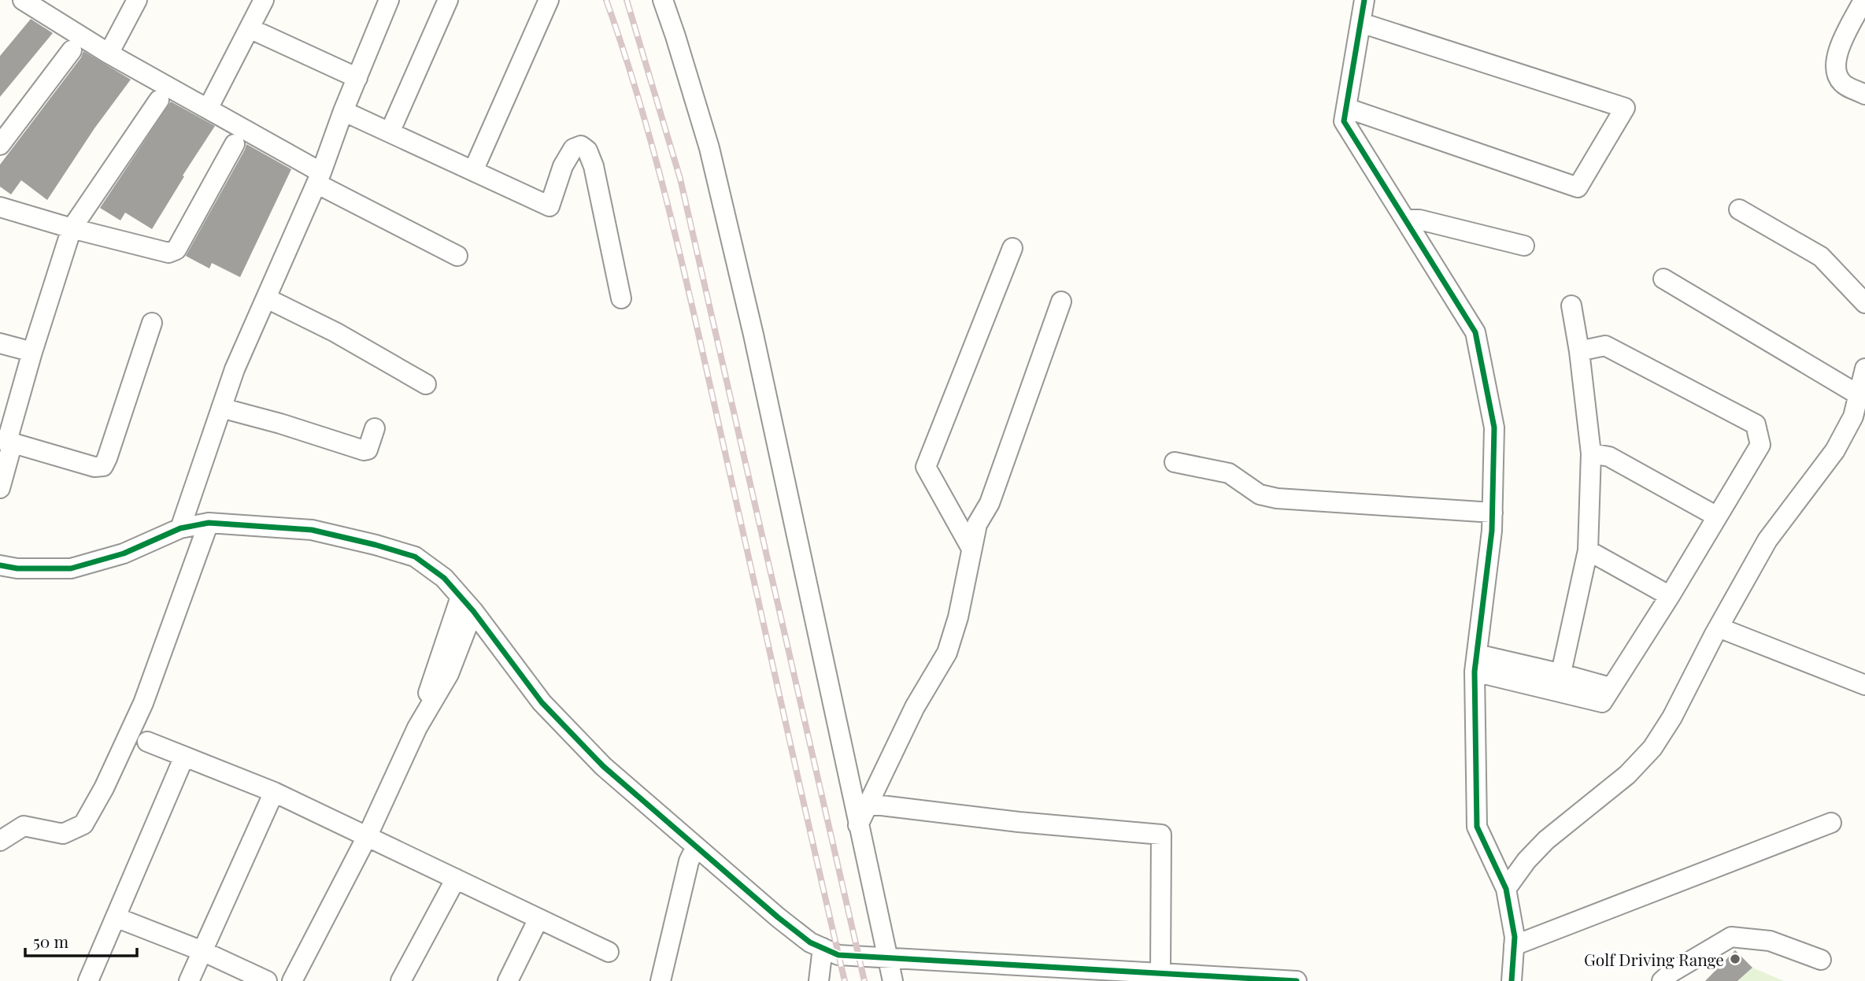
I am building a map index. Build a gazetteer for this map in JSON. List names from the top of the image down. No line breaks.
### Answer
{"places":["Golf Driving Range"],"scale_bar":"50 m"}
